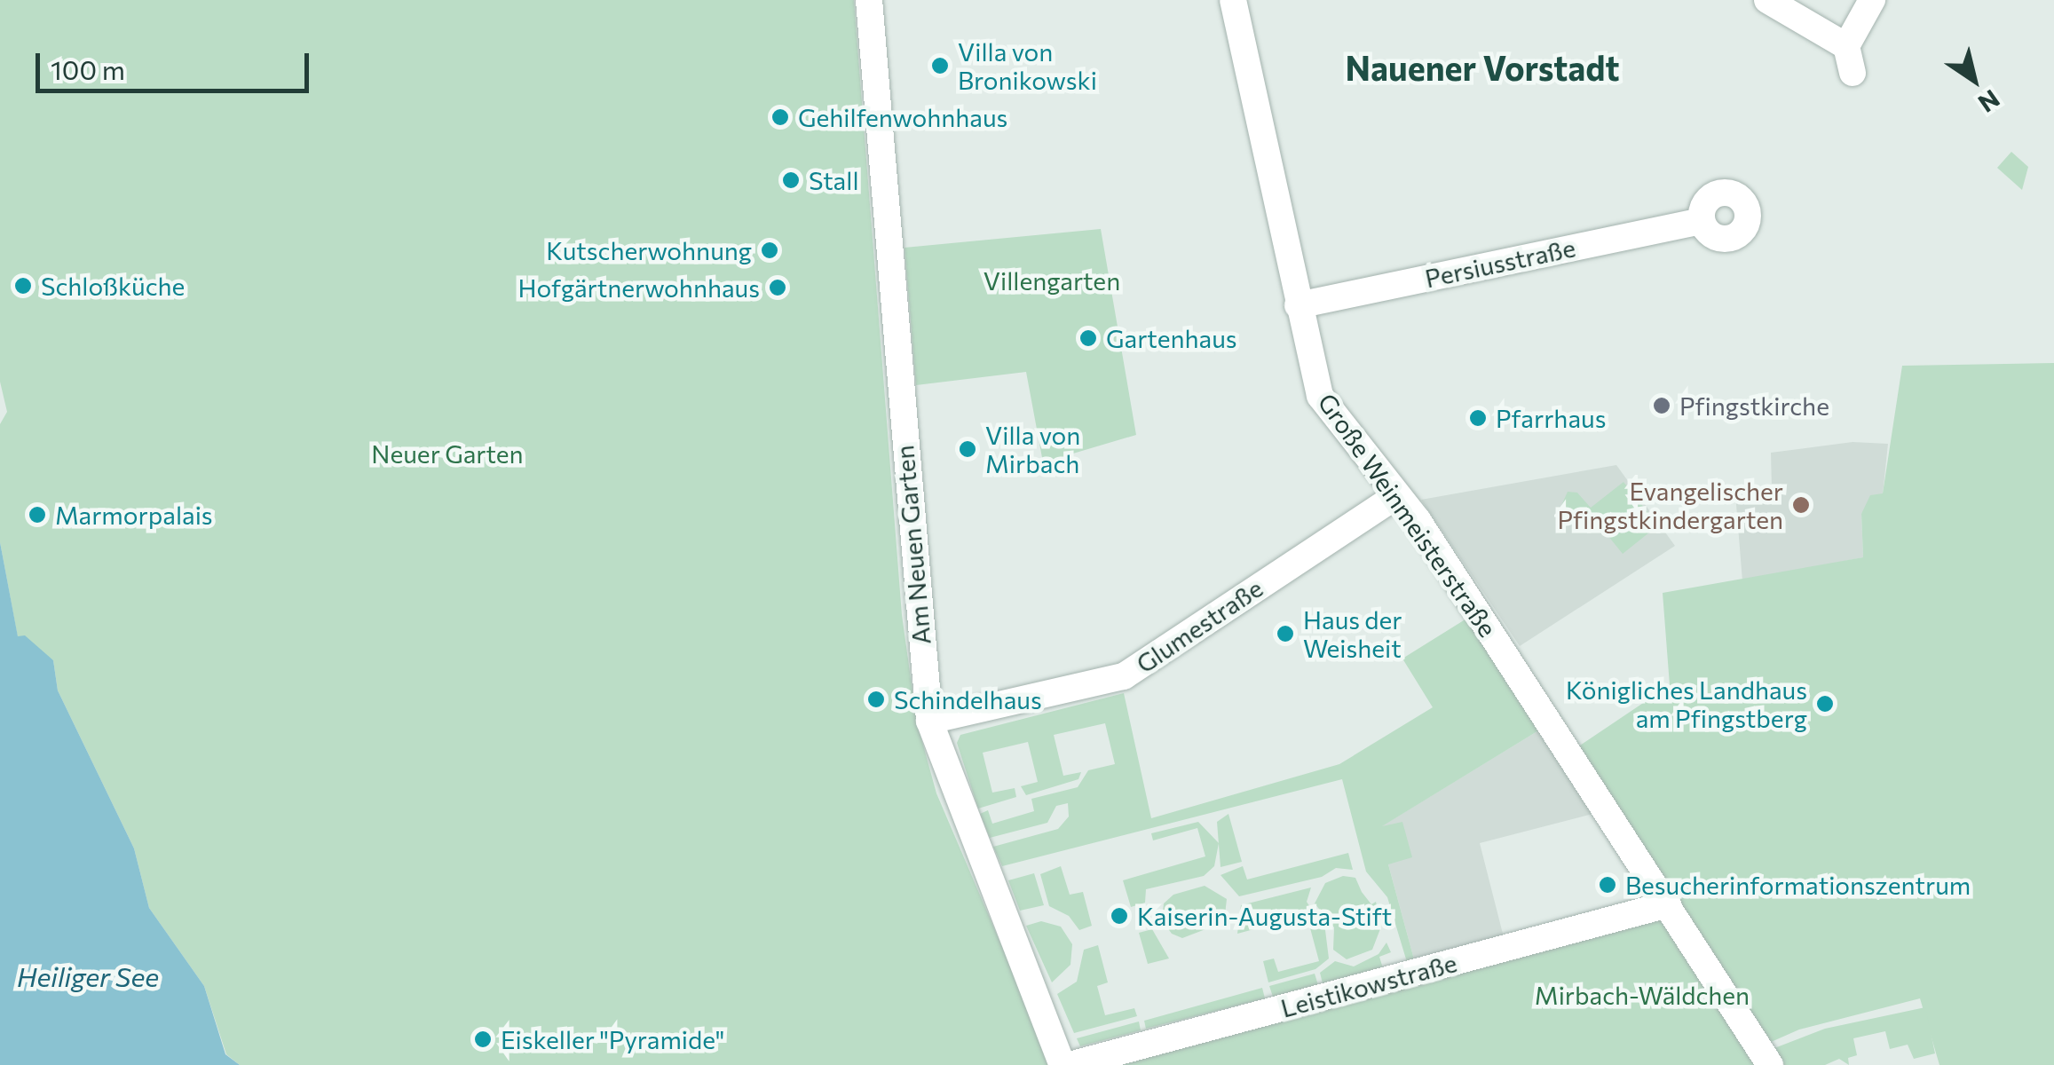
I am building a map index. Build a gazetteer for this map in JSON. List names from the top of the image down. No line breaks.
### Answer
{"streets":{"street":["Persiusstraße","Große Weinmeisterstraße","Am Neuen Garten","Glumestraße","Leistikowstraße"]},"crossings":[["Persiusstraße","Große Weinmeisterstraße"],["Große Weinmeisterstraße","Glumestraße"],["Große Weinmeisterstraße","Leistikowstraße"],["Am Neuen Garten","Glumestraße"]],"districts":["Nauener Vorstadt"],"water":["Heiliger See"],"parks":["Villengarten","Neuer Garten","Mirbach-Wäldchen"],"places":["Villa von Bronikowski","Gehilfenwohnhaus","Stall","Kutscherwohnung","Schloßküche","Hofgärtnerwohnhaus","Gartenhaus","Pfingstkirche","Pfarrhaus","Villa von Mirbach","Evangelischer Pfingstkindergarten","Marmorpalais","Haus der Weisheit","Schindelhaus","Königliches Landhaus am Pfingstberg","Besucherinformationszentrum","Kaiserin-Augusta-Stift","Eiskeller \"Pyramide\""],"scale_bar":"100 m","north":"bottom right"}
